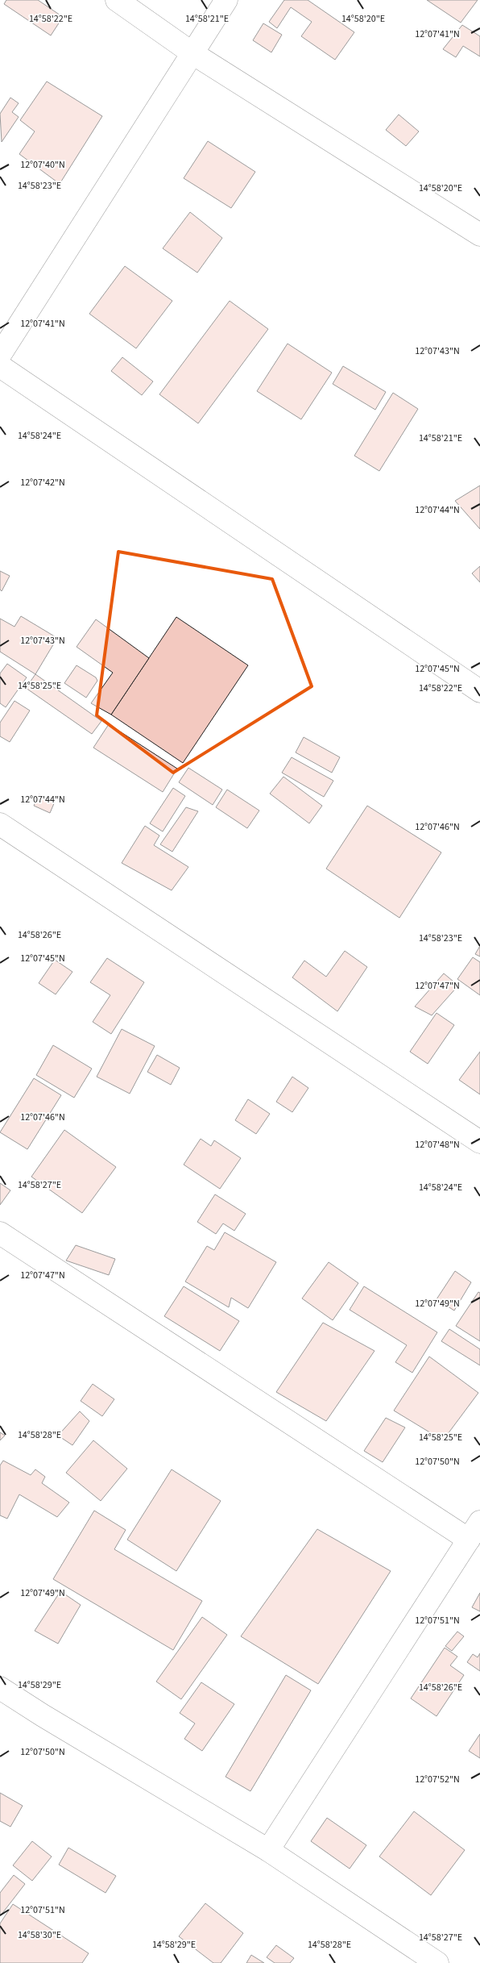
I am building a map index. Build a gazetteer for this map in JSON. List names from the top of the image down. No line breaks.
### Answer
{"coordinates":["14°58'21\"E","14°58'22\"E","14°58'20\"E","12°07'41\"N","12°07'40\"N","14°58'23\"E","12°07'43\"N","14°58'24\"E","12°07'42\"N","12°07'44\"N","12°07'45\"N","14°58'25\"E","12°07'46\"N","14°58'26\"E","12°07'47\"N","12°07'48\"N","14°58'27\"E","12°07'49\"N","14°58'28\"E","12°07'50\"N","12°07'51\"N","14°58'29\"E","12°07'52\"N","14°58'30\"E"]}
